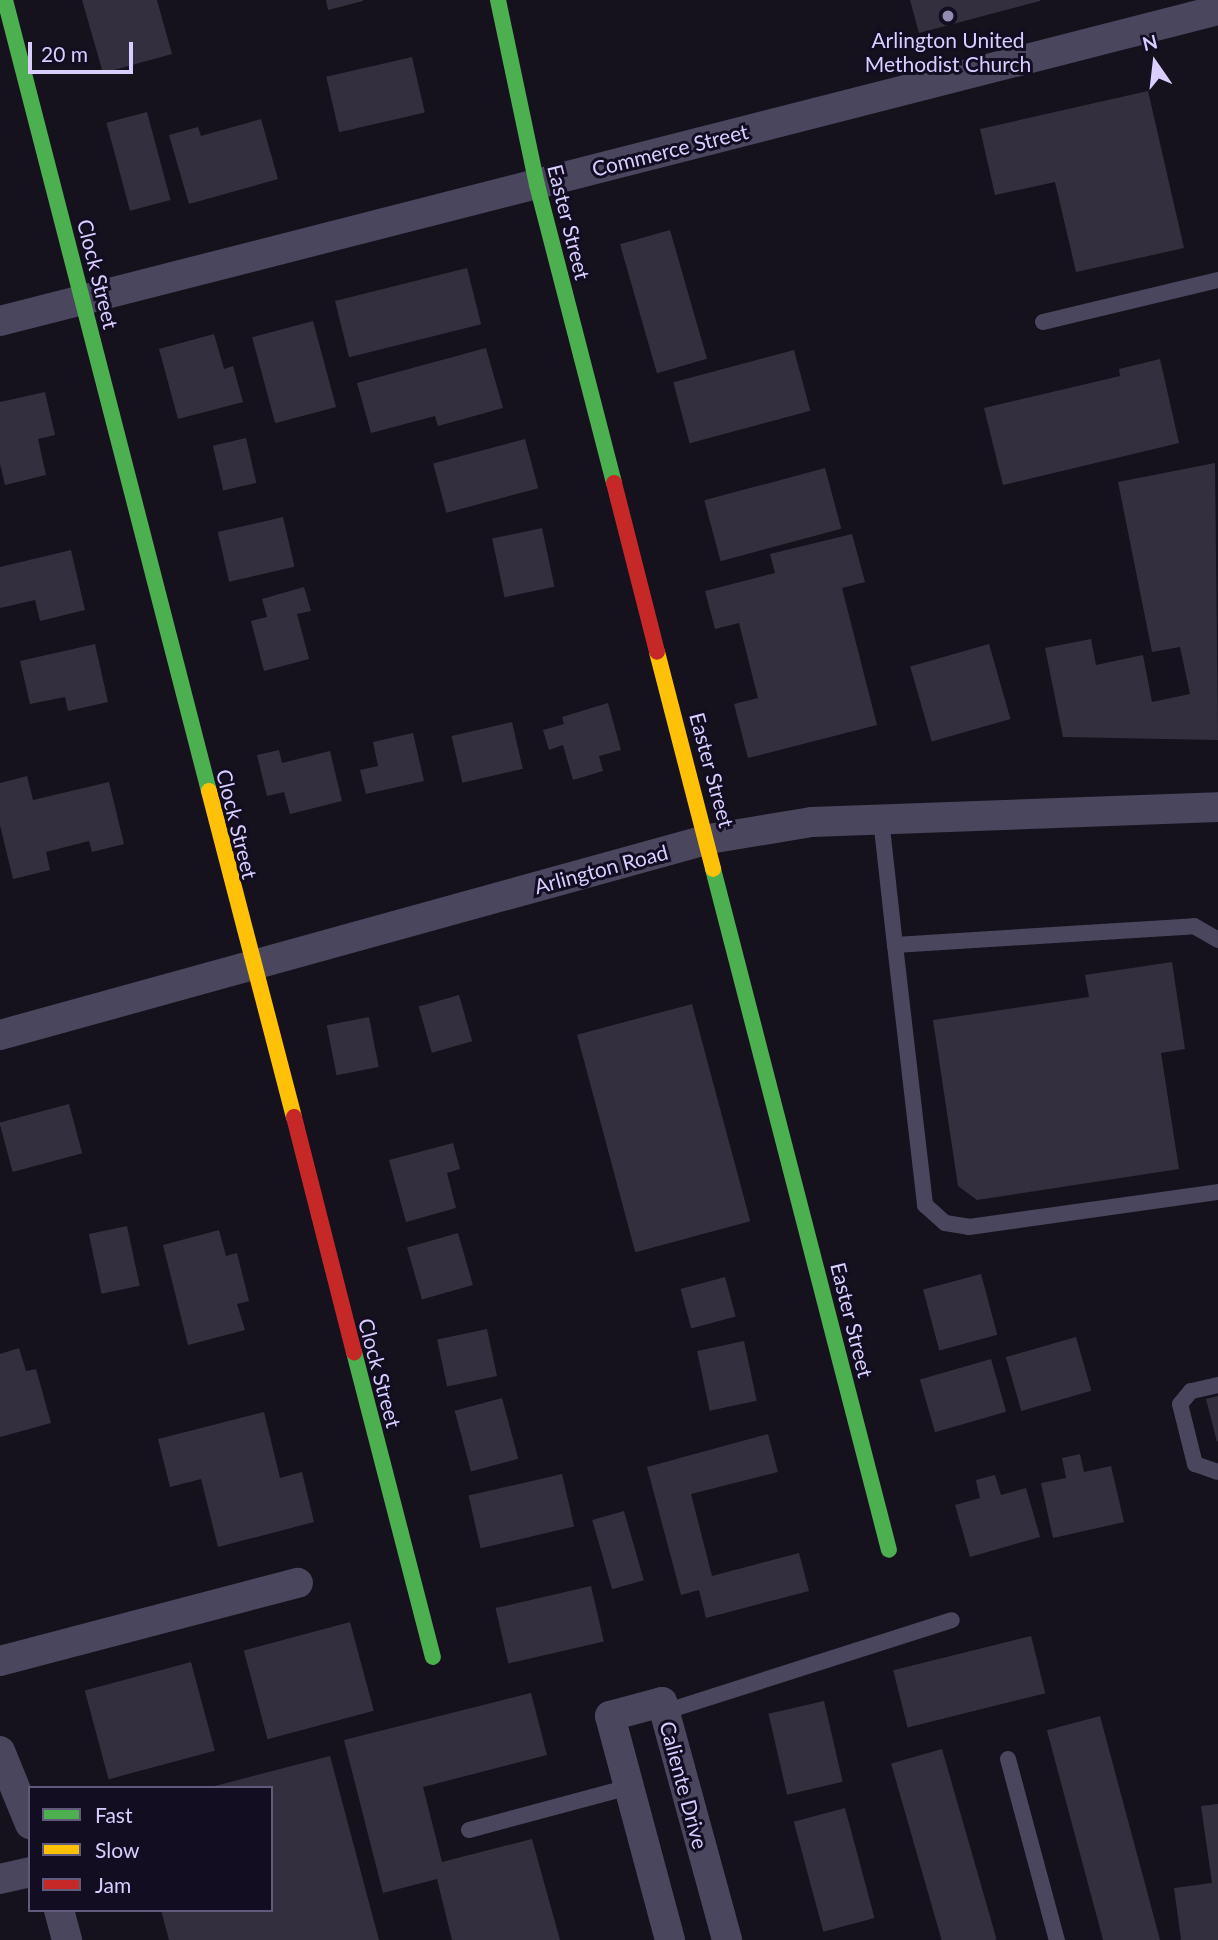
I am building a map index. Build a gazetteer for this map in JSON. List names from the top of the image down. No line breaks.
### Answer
{"streets":{"street":["Commerce Street","Easter Street","Clock Street","Arlington Road","Caliente Drive"]},"crossings":[["Commerce Street","Easter Street"],["Commerce Street","Clock Street"],["Easter Street","Arlington Road"],["Clock Street","Arlington Road"]],"places":["Arlington United Methodist Church"],"legend":["Fast","Slow","Jam"],"scale_bar":"20 m","north":"top"}
